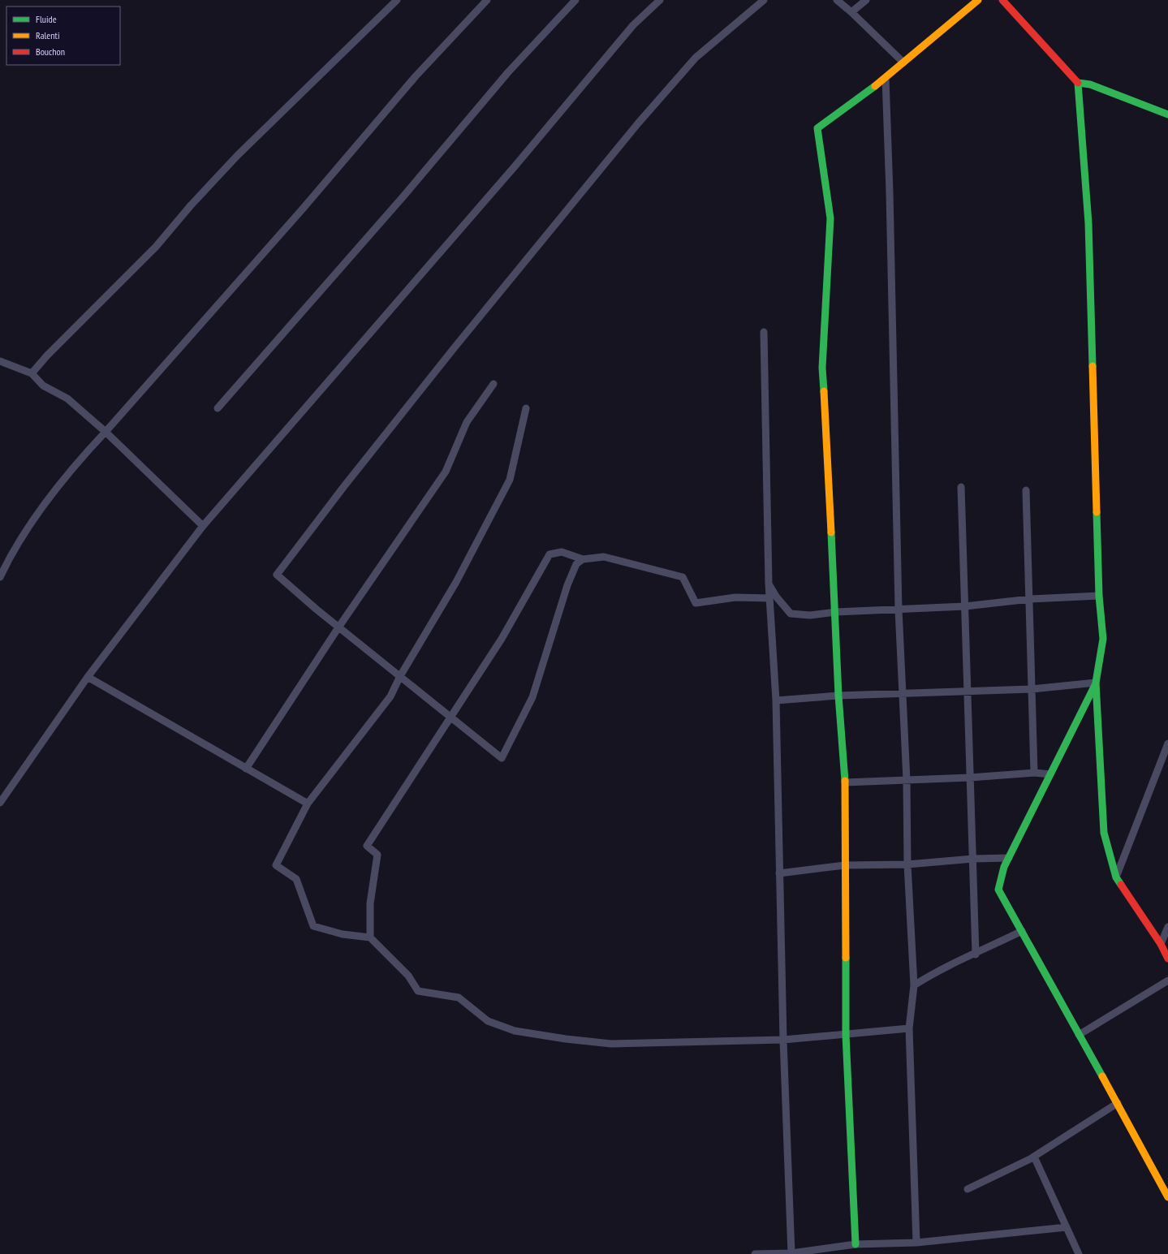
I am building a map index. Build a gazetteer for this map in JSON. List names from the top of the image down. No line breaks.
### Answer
{"legend":["Fluide","Ralenti","Bouchon"]}
